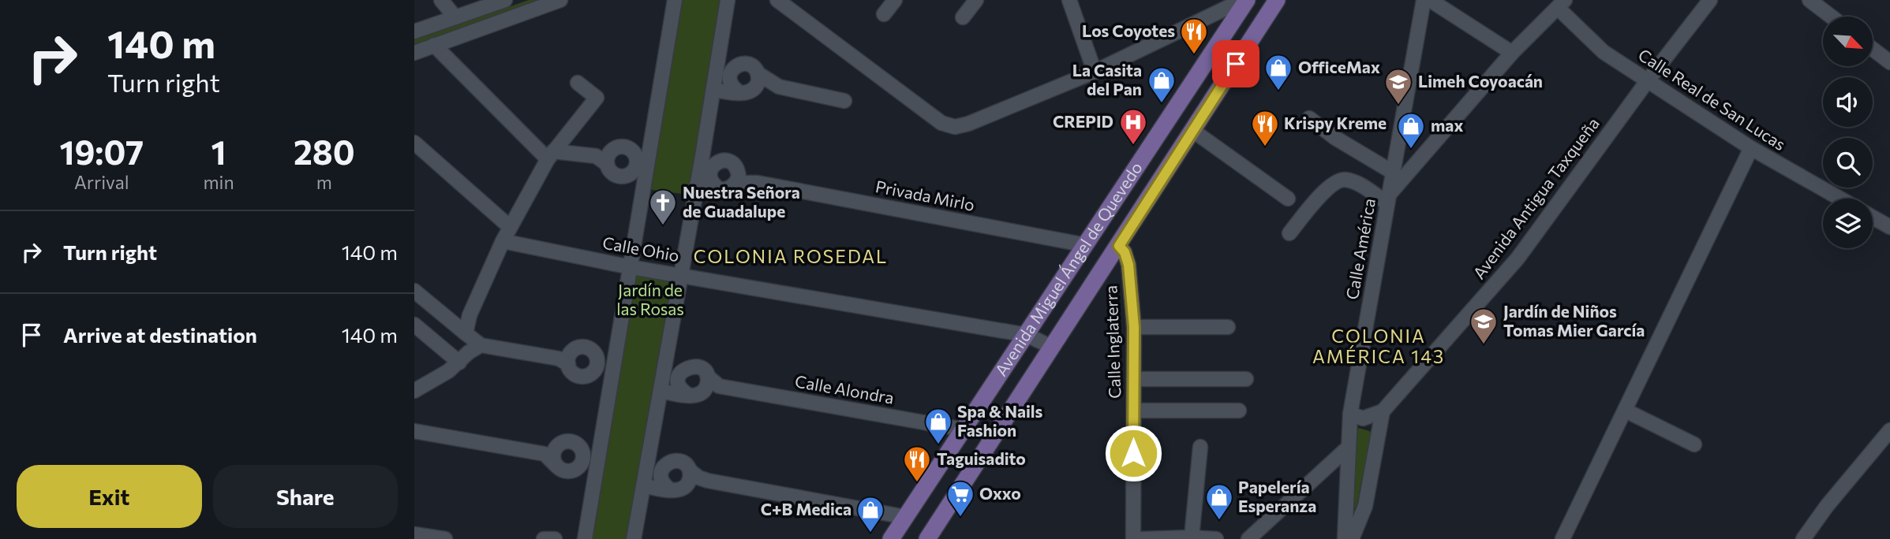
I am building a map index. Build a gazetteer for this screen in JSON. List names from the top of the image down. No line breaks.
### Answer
{"streets":{"main road":["Avenida Miguel Ángel de Quevedo"],"street":["Calle Real de San Lucas","Privada Mirlo","Avenida Antigua Taxqueña","Calle América","Calle Ohio","Calle Inglaterra","Calle Alondra"]},"crossings":[["Calle Real de San Lucas","Avenida Antigua Taxqueña"],["Privada Mirlo","Avenida Miguel Ángel de Quevedo"],["Calle Ohio","Avenida Miguel Ángel de Quevedo"],["Avenida Miguel Ángel de Quevedo","Calle Inglaterra"],["Avenida Miguel Ángel de Quevedo","Calle Alondra"]],"districts":["COLONIA ROSEDAL","COLONIA AMÉRICA 143"],"parks":["Jardín de las Rosas"],"places":{"restaurant":["Los Coyotes","Krispy Kreme","Taguisadito"],"shop":["OfficeMax","La Casita del Pan","max","Spa & Nails Fashion","Papelería Esperanza","C+B Medica"],"school or university":["Limeh Coyoacán","Jardín de Niños Tomas Mier García"],"hospital":["CREPID"],"church":["Nuestra Señora de Guadalupe"],"supermarket":["Oxxo"]},"north":"bottom right","page":{"turn":["140 m","Turn right"],"eta":["19:07","Arrival","1","min","280","m"],"list":[{"name":"Turn right","value":"140 m"},{"name":"Arrive at destination","value":"140 m"}],"buttons":["Exit","Share"]}}
